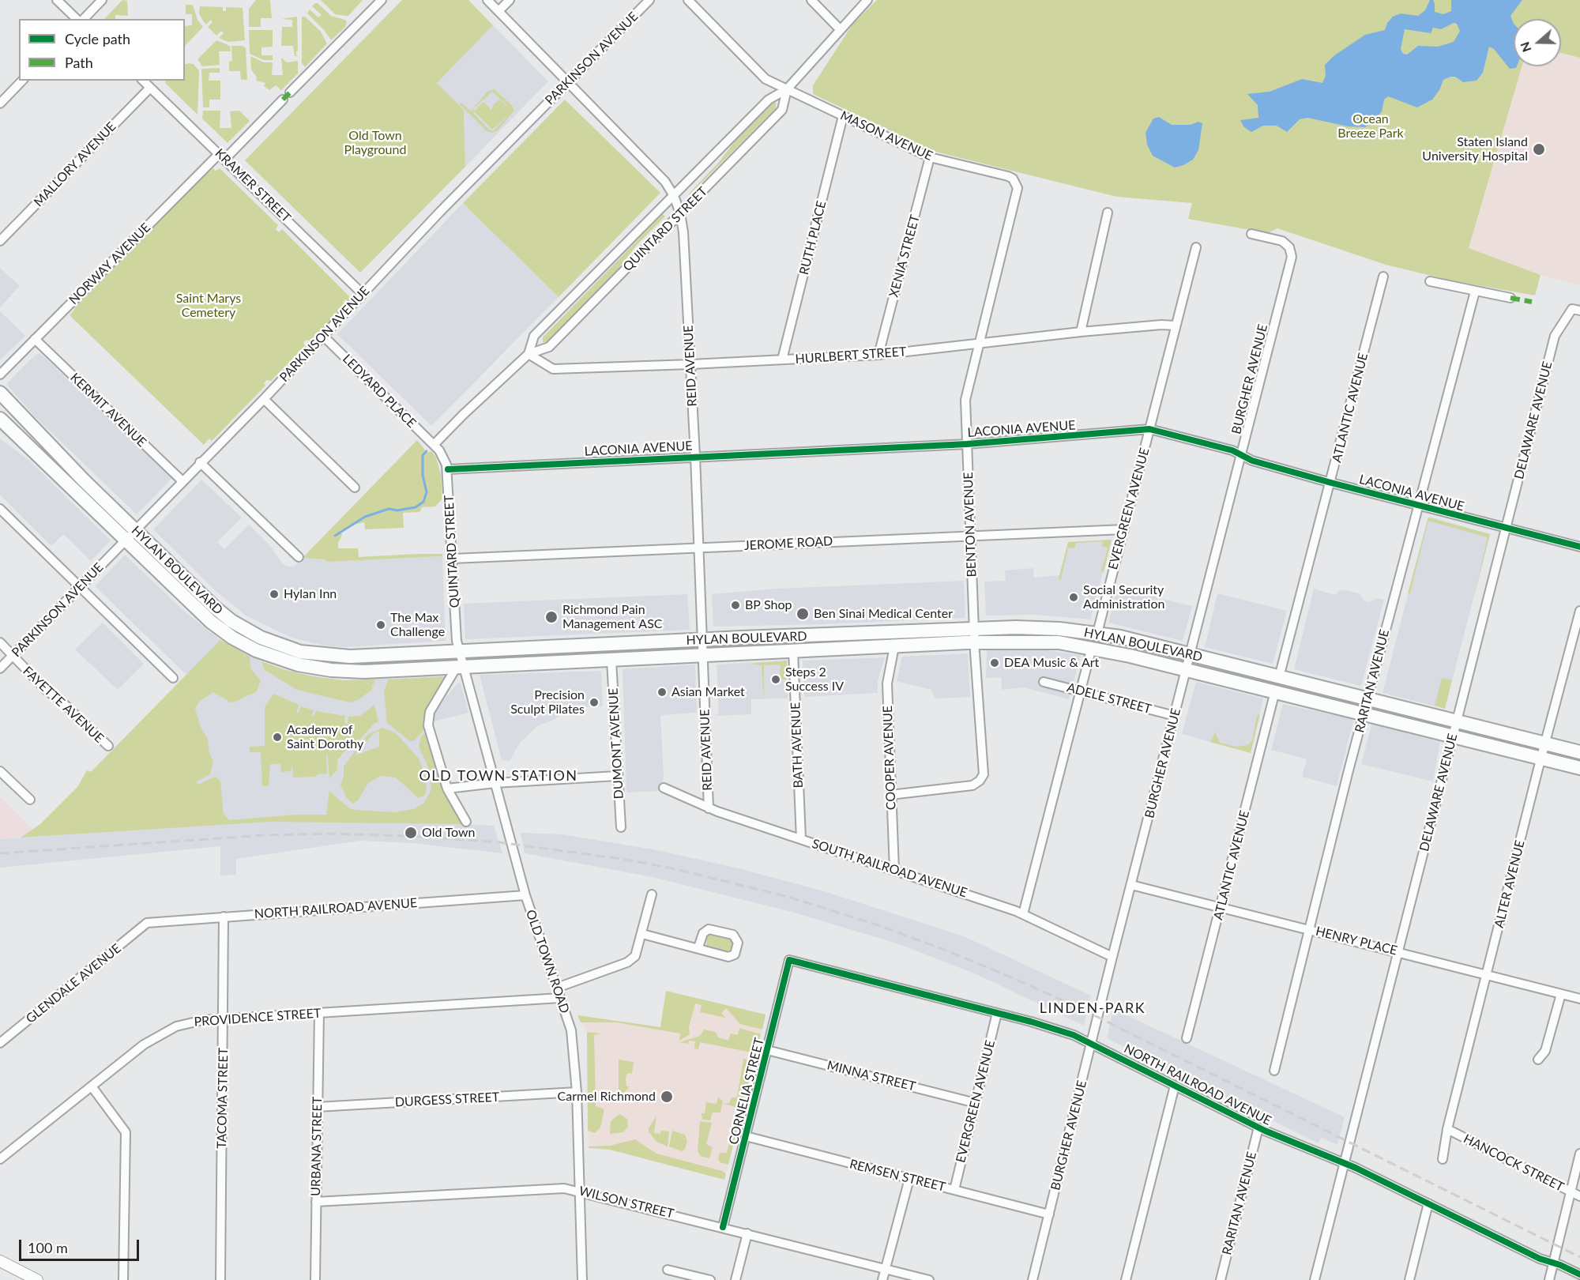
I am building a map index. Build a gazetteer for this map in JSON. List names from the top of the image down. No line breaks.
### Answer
{"streets":{"main road":["HYLAN BOULEVARD"],"street":["PARKINSON AVENUE","MASON AVENUE","MALLORY AVENUE","KRAMER STREET","QUINTARD STREET","RUTH PLACE","XENIA STREET","NORWAY AVENUE","HURLBERT STREET","REID AVENUE","BURGHER AVENUE","LEDYARD PLACE","ATLANTIC AVENUE","KERMIT AVENUE","DELAWARE AVENUE","LACONIA AVENUE","EVERGREEN AVENUE","BENTON AVENUE","JEROME ROAD","RARITAN AVENUE","ADELE STREET","FAYETTE AVENUE","DUMONT AVENUE","BATH AVENUE","COOPER AVENUE","SOUTH RAILROAD AVENUE","ALTER AVENUE","NORTH RAILROAD AVENUE","HENRY PLACE","OLD TOWN ROAD","GLENDALE AVENUE","PROVIDENCE STREET","MINNA STREET","CORNELIA STREET","TACOMA STREET","DURGESS STREET","URBANA STREET","HANCOCK STREET","REMSEN STREET","WILSON STREET"]},"crossings":[["PARKINSON AVENUE","KRAMER STREET"],["PARKINSON AVENUE","REID AVENUE"],["PARKINSON AVENUE","LEDYARD PLACE"],["PARKINSON AVENUE","KERMIT AVENUE"],["PARKINSON AVENUE","HYLAN BOULEVARD"],["PARKINSON AVENUE","FAYETTE AVENUE"],["MASON AVENUE","QUINTARD STREET"],["MASON AVENUE","RUTH PLACE"],["MASON AVENUE","XENIA STREET"],["MASON AVENUE","BENTON AVENUE"],["MALLORY AVENUE","KRAMER STREET"],["KRAMER STREET","NORWAY AVENUE"],["QUINTARD STREET","HURLBERT STREET"],["QUINTARD STREET","REID AVENUE"],["QUINTARD STREET","LEDYARD PLACE"],["QUINTARD STREET","LACONIA AVENUE"],["QUINTARD STREET","JEROME ROAD"],["QUINTARD STREET","HYLAN BOULEVARD"],["QUINTARD STREET","OLD TOWN ROAD"],["RUTH PLACE","HURLBERT STREET"],["XENIA STREET","HURLBERT STREET"],["NORWAY AVENUE","KERMIT AVENUE"],["HURLBERT STREET","REID AVENUE"],["HURLBERT STREET","EVERGREEN AVENUE"],["HURLBERT STREET","BENTON AVENUE"],["REID AVENUE","LACONIA AVENUE"],["REID AVENUE","JEROME ROAD"],["REID AVENUE","HYLAN BOULEVARD"],["REID AVENUE","SOUTH RAILROAD AVENUE"],["BURGHER AVENUE","LACONIA AVENUE"],["BURGHER AVENUE","HYLAN BOULEVARD"],["BURGHER AVENUE","ADELE STREET"],["BURGHER AVENUE","SOUTH RAILROAD AVENUE"],["BURGHER AVENUE","NORTH RAILROAD AVENUE"],["BURGHER AVENUE","HENRY PLACE"],["BURGHER AVENUE","REMSEN STREET"],["ATLANTIC AVENUE","LACONIA AVENUE"],["ATLANTIC AVENUE","HYLAN BOULEVARD"],["ATLANTIC AVENUE","HENRY PLACE"],["DELAWARE AVENUE","LACONIA AVENUE"],["DELAWARE AVENUE","HYLAN BOULEVARD"],["DELAWARE AVENUE","NORTH RAILROAD AVENUE"],["DELAWARE AVENUE","HENRY PLACE"],["LACONIA AVENUE","EVERGREEN AVENUE"],["LACONIA AVENUE","BENTON AVENUE"],["LACONIA AVENUE","RARITAN AVENUE"],["EVERGREEN AVENUE","JEROME ROAD"],["EVERGREEN AVENUE","HYLAN BOULEVARD"],["EVERGREEN AVENUE","NORTH RAILROAD AVENUE"],["EVERGREEN AVENUE","MINNA STREET"],["EVERGREEN AVENUE","REMSEN STREET"],["BENTON AVENUE","JEROME ROAD"],["BENTON AVENUE","HYLAN BOULEVARD"],["BENTON AVENUE","COOPER AVENUE"],["HYLAN BOULEVARD","RARITAN AVENUE"],["HYLAN BOULEVARD","DUMONT AVENUE"],["HYLAN BOULEVARD","BATH AVENUE"],["HYLAN BOULEVARD","COOPER AVENUE"],["HYLAN BOULEVARD","ALTER AVENUE"],["HYLAN BOULEVARD","OLD TOWN ROAD"],["RARITAN AVENUE","NORTH RAILROAD AVENUE"],["RARITAN AVENUE","HENRY PLACE"],["BATH AVENUE","SOUTH RAILROAD AVENUE"],["COOPER AVENUE","SOUTH RAILROAD AVENUE"],["ALTER AVENUE","HENRY PLACE"],["ALTER AVENUE","HANCOCK STREET"],["NORTH RAILROAD AVENUE","OLD TOWN ROAD"],["NORTH RAILROAD AVENUE","GLENDALE AVENUE"],["NORTH RAILROAD AVENUE","CORNELIA STREET"],["NORTH RAILROAD AVENUE","TACOMA STREET"],["OLD TOWN ROAD","PROVIDENCE STREET"],["OLD TOWN ROAD","DURGESS STREET"],["OLD TOWN ROAD","WILSON STREET"],["PROVIDENCE STREET","TACOMA STREET"],["PROVIDENCE STREET","URBANA STREET"],["MINNA STREET","CORNELIA STREET"],["CORNELIA STREET","REMSEN STREET"],["CORNELIA STREET","WILSON STREET"],["DURGESS STREET","URBANA STREET"],["URBANA STREET","WILSON STREET"]],"districts":["OLD TOWN STATION","LINDEN-PARK"],"parks":["Ocean Breeze Park","Old Town Playground","Saint Marys Cemetery"],"places":["Staten Island University Hospital","Hylan Inn","Social Security Administration","BP Shop","Ben Sinai Medical Center","Richmond Pain Management ASC","The Max Challenge","DEA Music & Art","Steps 2 Success IV","Asian Market","Precision Sculpt Pilates","Academy of Saint Dorothy","Old Town","Carmel Richmond"],"legend":["Cycle path","Path"],"scale_bar":"100 m","north":"left"}
